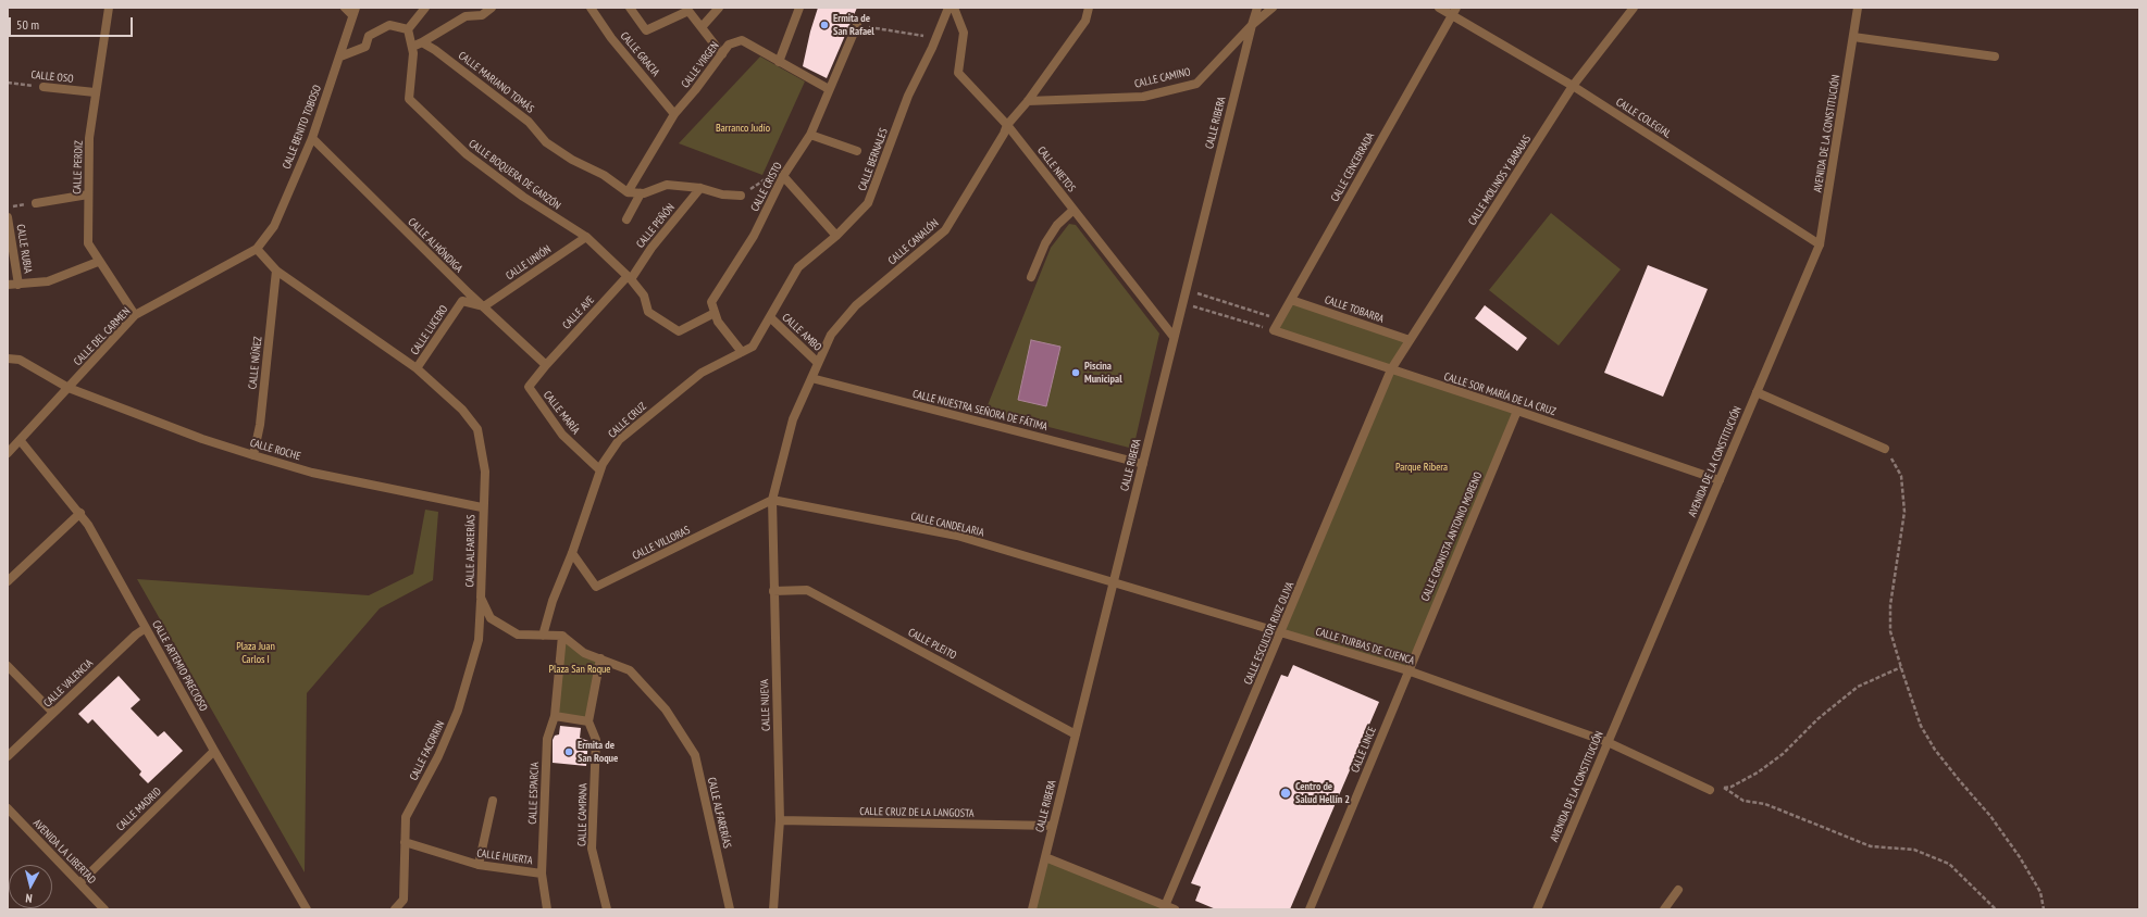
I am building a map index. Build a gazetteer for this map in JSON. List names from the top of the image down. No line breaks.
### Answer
{"streets":{"street":["CALLE GRACIA","CALLE VIRGEN","CALLE OSO","CALLE CAMINO","CALLE MARIANO TOMÁS","CALLE COLEGIAL","CALLE RIBERA","CALLE BENITO TOBOSO","AVENIDA DE LA CONSTITUCIÓN","CALLE BERNALES","CALLE PERDIZ","CALLE CENCERRADA","CALLE NIETOS","CALLE BOQUERA DE GARZÓN","CALLE MOLINOS Y BARAJAS","CALLE CRISTO","CALLE PEÑÓN","CALLE CANALÓN","CALLE ALHÓNDIGA","CALLE RUBIA","CALLE UNIÓN","CALLE TOBARRA","CALLE AVE","CALLE LUCERO","CALLE AMBO","CALLE DEL CARMEN","CALLE NÚÑEZ","CALLE SOR MARÍA DE LA CRUZ","CALLE NUESTRA SEÑORA DE FÁTIMA","CALLE MARÍA","CALLE CRUZ","CALLE ROCHE","CALLE CANDELARIA","CALLE CRONISTA ANTONIO MORENO","CALLE VILLORAS","CALLE ALFARERÍAS","CALLE ESCULTOR RUIZ OLIVA","CALLE PLEITO","CALLE TURBAS DE CUENCA","CALLE ARTEMIO PRECIOSO","CALLE VALENCIA","CALLE NUEVA","CALLE LINCE","CALLE FACORRIN","CALLE ESPARCIA","CALLE MADRID","CALLE CRUZ DE LA LANGOSTA","CALLE CAMPANA","AVENIDA LA LIBERTAD","CALLE HUERTA"]},"crossings":[["CALLE GRACIA","CALLE VIRGEN"],["CALLE VIRGEN","CALLE MARIANO TOMÁS"],["CALLE VIRGEN","CALLE CRISTO"],["CALLE OSO","CALLE PERDIZ"],["CALLE CAMINO","CALLE RIBERA"],["CALLE CAMINO","CALLE CANALÓN"],["CALLE COLEGIAL","AVENIDA DE LA CONSTITUCIÓN"],["CALLE COLEGIAL","CALLE CENCERRADA"],["CALLE COLEGIAL","CALLE MOLINOS Y BARAJAS"],["CALLE RIBERA","CALLE NIETOS"],["CALLE RIBERA","CALLE NUESTRA SEÑORA DE FÁTIMA"],["CALLE RIBERA","CALLE CANDELARIA"],["CALLE RIBERA","CALLE PLEITO"],["CALLE RIBERA","CALLE TURBAS DE CUENCA"],["CALLE RIBERA","CALLE CRUZ DE LA LANGOSTA"],["CALLE BENITO TOBOSO","CALLE ALHÓNDIGA"],["CALLE BENITO TOBOSO","CALLE DEL CARMEN"],["CALLE BENITO TOBOSO","CALLE ALFARERÍAS"],["AVENIDA DE LA CONSTITUCIÓN","CALLE SOR MARÍA DE LA CRUZ"],["AVENIDA DE LA CONSTITUCIÓN","CALLE TURBAS DE CUENCA"],["CALLE BERNALES","CALLE AMBO"],["CALLE BERNALES","CALLE CRUZ"],["CALLE PERDIZ","CALLE DEL CARMEN"],["CALLE CENCERRADA","CALLE TOBARRA"],["CALLE CENCERRADA","CALLE SOR MARÍA DE LA CRUZ"],["CALLE NIETOS","CALLE CANALÓN"],["CALLE BOQUERA DE GARZÓN","CALLE CRISTO"],["CALLE BOQUERA DE GARZÓN","CALLE PEÑÓN"],["CALLE BOQUERA DE GARZÓN","CALLE UNIÓN"],["CALLE BOQUERA DE GARZÓN","CALLE AVE"],["CALLE MOLINOS Y BARAJAS","CALLE TOBARRA"],["CALLE MOLINOS Y BARAJAS","CALLE SOR MARÍA DE LA CRUZ"],["CALLE MOLINOS Y BARAJAS","CALLE ESCULTOR RUIZ OLIVA"],["CALLE PEÑÓN","CALLE AVE"],["CALLE CANALÓN","CALLE AMBO"],["CALLE CANALÓN","CALLE NUESTRA SEÑORA DE FÁTIMA"],["CALLE CANALÓN","CALLE CANDELARIA"],["CALLE CANALÓN","CALLE VILLORAS"],["CALLE CANALÓN","CALLE NUEVA"],["CALLE ALHÓNDIGA","CALLE UNIÓN"],["CALLE ALHÓNDIGA","CALLE AVE"],["CALLE ALHÓNDIGA","CALLE LUCERO"],["CALLE ALHÓNDIGA","CALLE MARÍA"],["CALLE UNIÓN","CALLE LUCERO"],["CALLE AVE","CALLE MARÍA"],["CALLE LUCERO","CALLE ALFARERÍAS"],["CALLE AMBO","CALLE CRUZ"],["CALLE DEL CARMEN","CALLE ROCHE"],["CALLE DEL CARMEN","CALLE ALFARERÍAS"],["CALLE DEL CARMEN","CALLE ARTEMIO PRECIOSO"],["CALLE NÚÑEZ","CALLE ROCHE"],["CALLE NÚÑEZ","CALLE ALFARERÍAS"],["CALLE SOR MARÍA DE LA CRUZ","CALLE CRONISTA ANTONIO MORENO"],["CALLE SOR MARÍA DE LA CRUZ","CALLE ESCULTOR RUIZ OLIVA"],["CALLE MARÍA","CALLE CRUZ"],["CALLE CRUZ","CALLE VILLORAS"],["CALLE CRUZ","CALLE ALFARERÍAS"],["CALLE ROCHE","CALLE ALFARERÍAS"],["CALLE CANDELARIA","CALLE VILLORAS"],["CALLE CANDELARIA","CALLE TURBAS DE CUENCA"],["CALLE CANDELARIA","CALLE NUEVA"],["CALLE CRONISTA ANTONIO MORENO","CALLE TURBAS DE CUENCA"],["CALLE CRONISTA ANTONIO MORENO","CALLE LINCE"],["CALLE VILLORAS","CALLE NUEVA"],["CALLE ALFARERÍAS","CALLE FACORRIN"],["CALLE ALFARERÍAS","CALLE ESPARCIA"],["CALLE ESCULTOR RUIZ OLIVA","CALLE TURBAS DE CUENCA"],["CALLE PLEITO","CALLE NUEVA"],["CALLE TURBAS DE CUENCA","CALLE LINCE"],["CALLE ARTEMIO PRECIOSO","CALLE VALENCIA"],["CALLE ARTEMIO PRECIOSO","CALLE MADRID"],["CALLE NUEVA","CALLE CRUZ DE LA LANGOSTA"],["CALLE FACORRIN","CALLE HUERTA"],["CALLE ESPARCIA","CALLE HUERTA"],["CALLE MADRID","AVENIDA LA LIBERTAD"]],"parks":["Barranco Judío","Parque Ribera","Plaza Juan Carlos I","Plaza San Roque"],"places":["Ermita de San Rafael","Piscina Municipal","Ermita de San Roque","Centro de Salud Hellín 2"],"scale_bar":"50 m","north":"bottom"}
